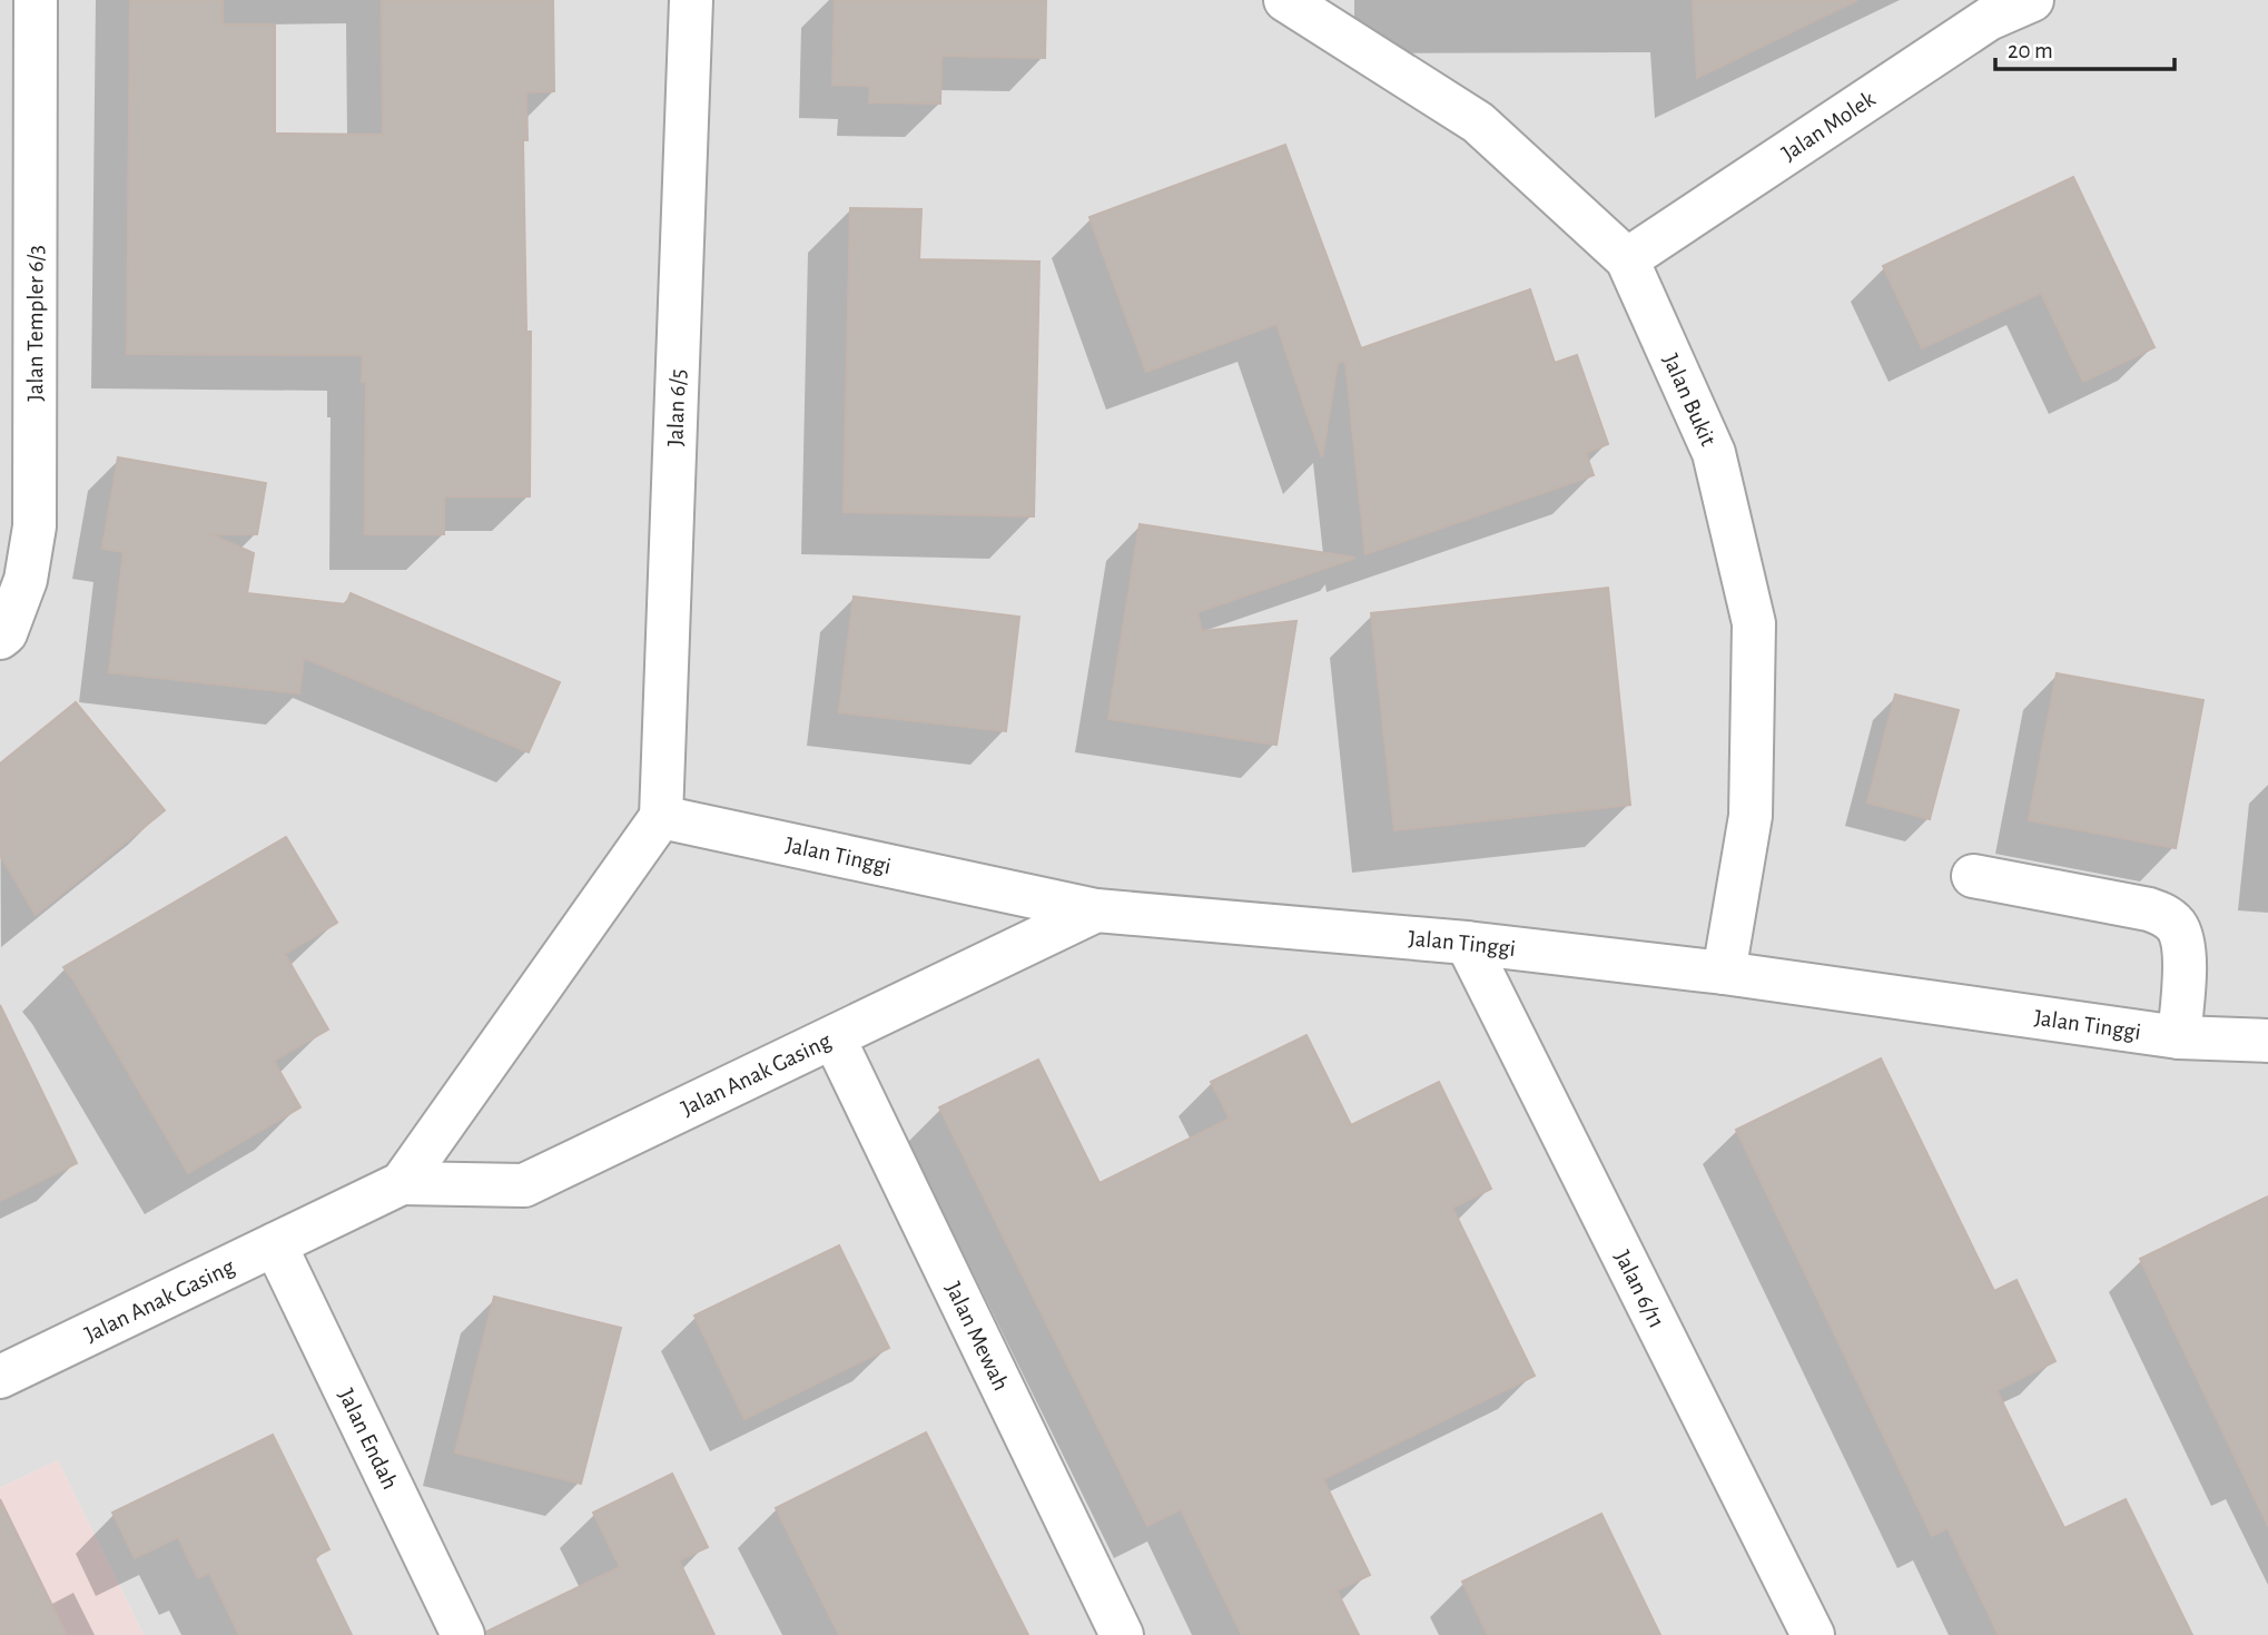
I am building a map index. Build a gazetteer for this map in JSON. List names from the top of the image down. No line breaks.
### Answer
{"streets":{"street":["Jalan Molek","Jalan Templer 6/3","Jalan Bukit","Jalan 6/5","Jalan Tinggi","Jalan Anak Gasing","Jalan 6/11","Jalan Mewah","Jalan Endah"]},"crossings":[["Jalan Molek","Jalan Bukit"],["Jalan Bukit","Jalan Tinggi"],["Jalan 6/5","Jalan Tinggi"],["Jalan 6/5","Jalan Anak Gasing"],["Jalan Tinggi","Jalan Anak Gasing"],["Jalan Tinggi","Jalan 6/11"],["Jalan Anak Gasing","Jalan Mewah"],["Jalan Anak Gasing","Jalan Endah"]],"scale_bar":"20 m"}
